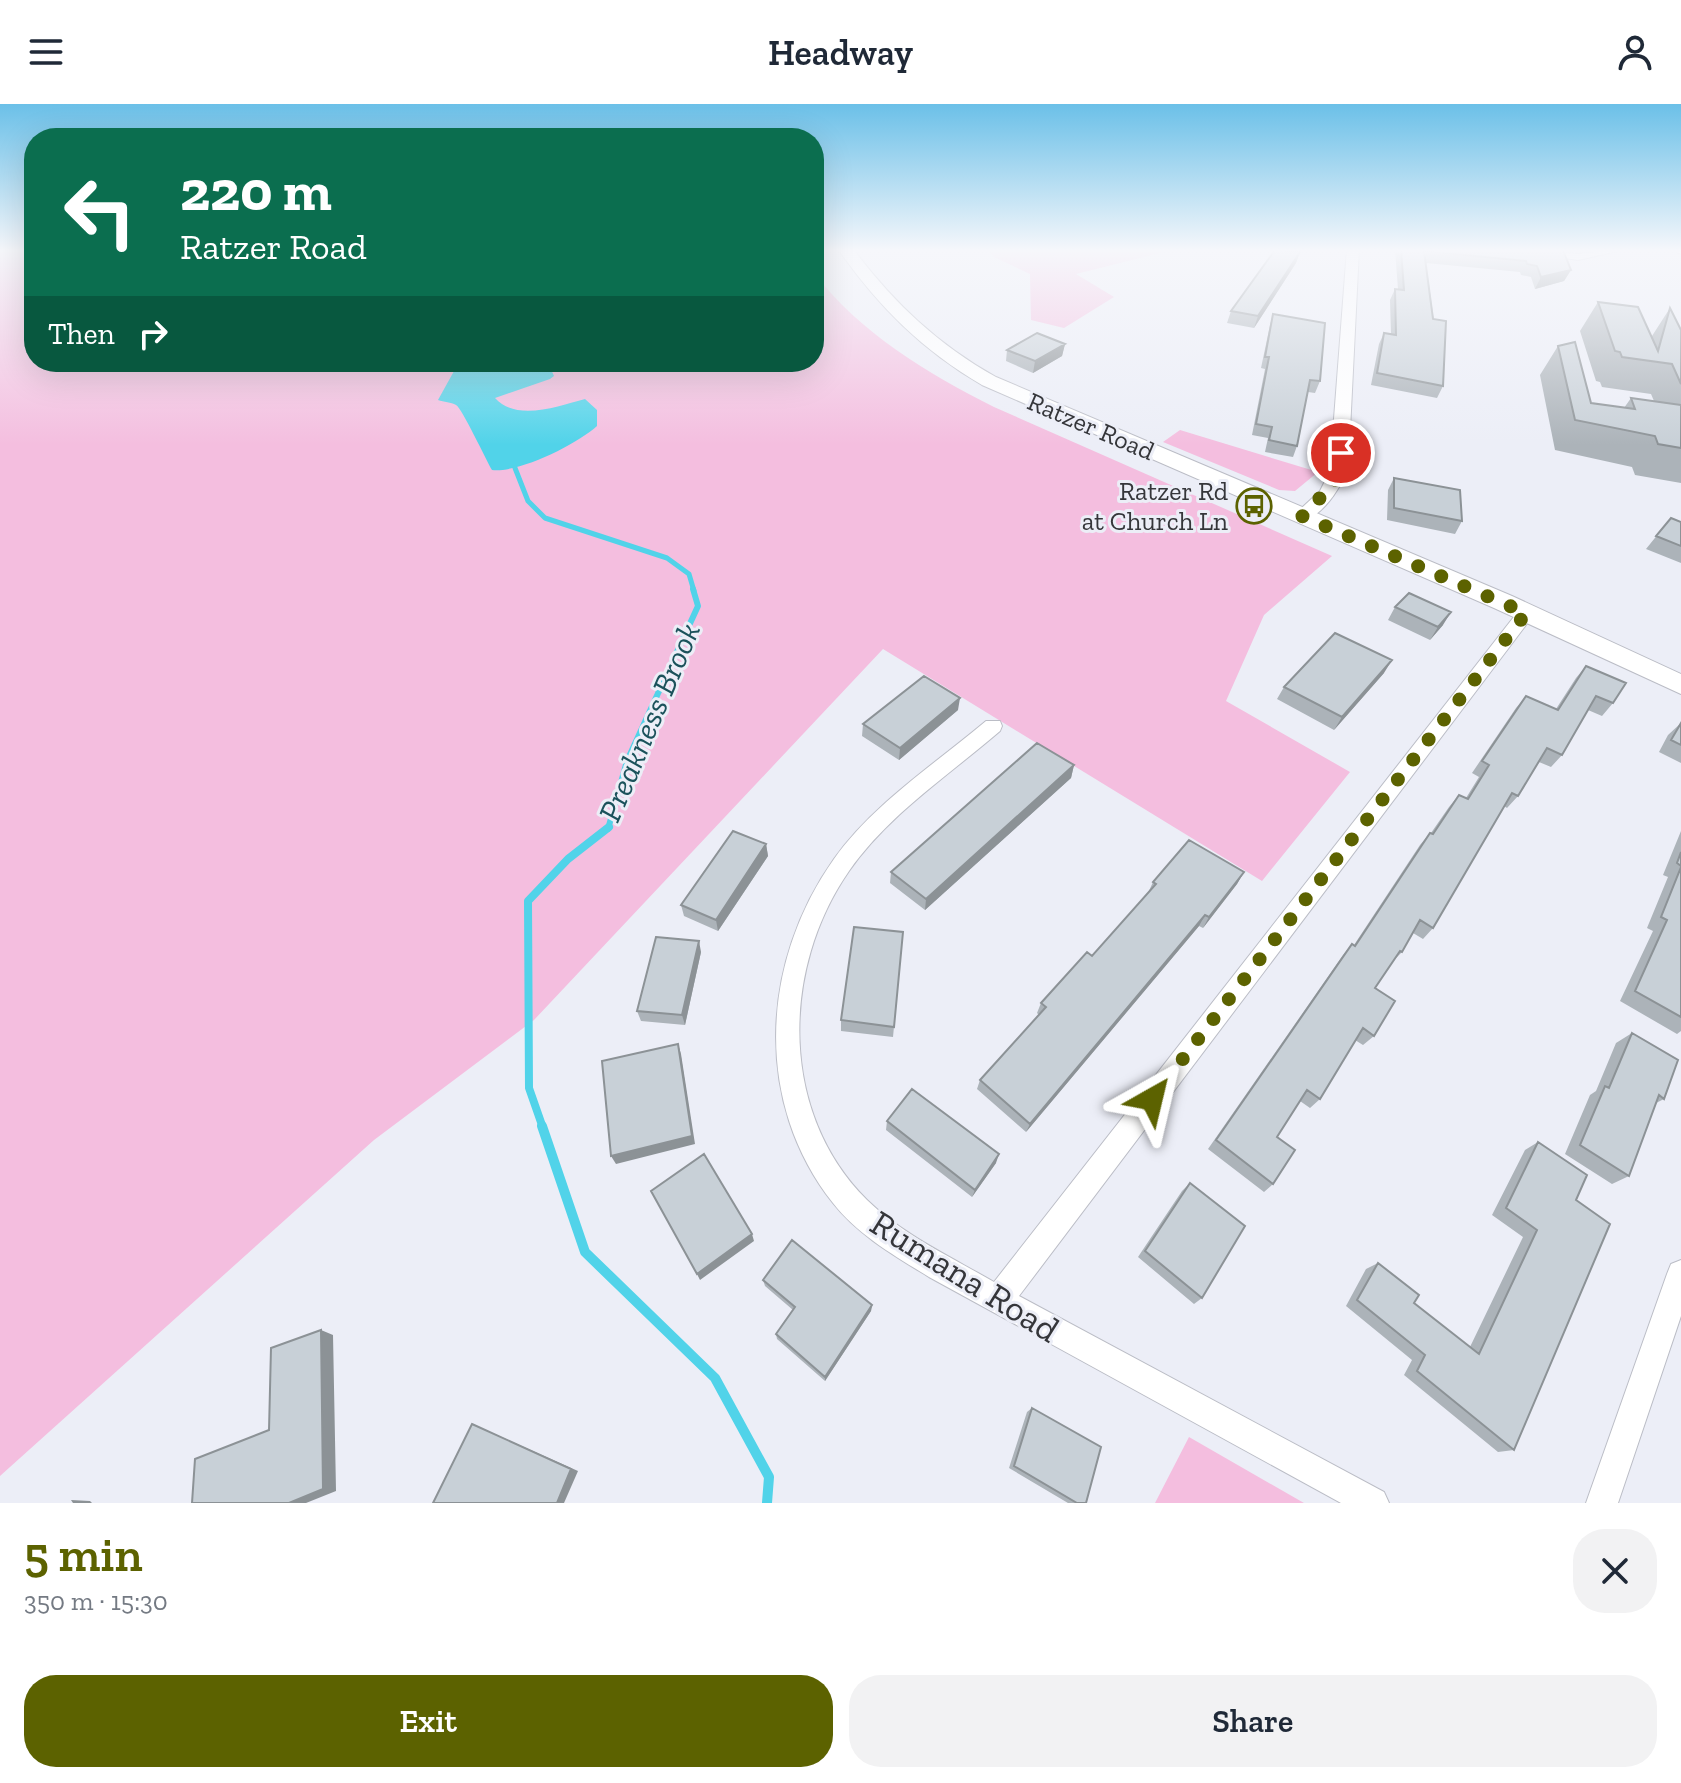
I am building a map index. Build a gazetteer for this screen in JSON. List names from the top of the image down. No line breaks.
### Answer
{"streets":{"main road":["Ratzer Road"],"street":["Rumana Road"]},"water":["Preakness Brook"],"places":{"bus stop":["Ratzer Rd at Church Ln"]},"page":{"header":"Headway","turn":["220 m","Ratzer Road"],"then":"Then","heading":["5 min","350 m · 15:30"],"buttons":["Exit","Share"]}}
